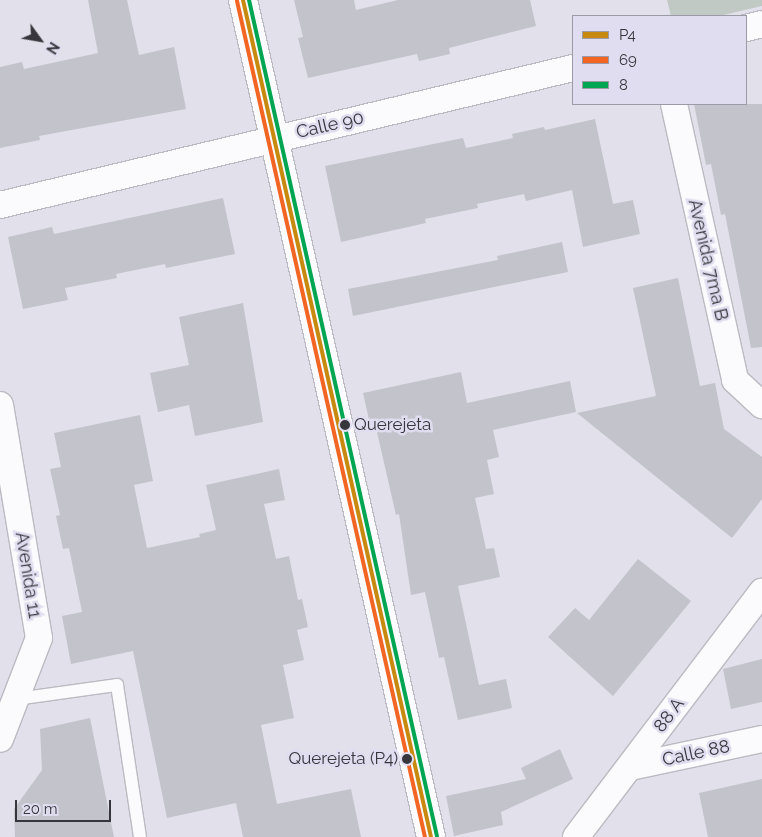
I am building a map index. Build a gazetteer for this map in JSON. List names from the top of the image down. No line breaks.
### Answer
{"streets":{"street":["Calle 90","Avenida 7ma B","Avenida 11","88 A","Calle 88"]},"crossings":[["88 A","Calle 88"]],"places":["Querejeta","Querejeta (P4)"],"lines":["transit line P4","transit line 8","transit line 69"],"legend":["P4","69","8"],"scale_bar":"20 m","north":"bottom right"}
